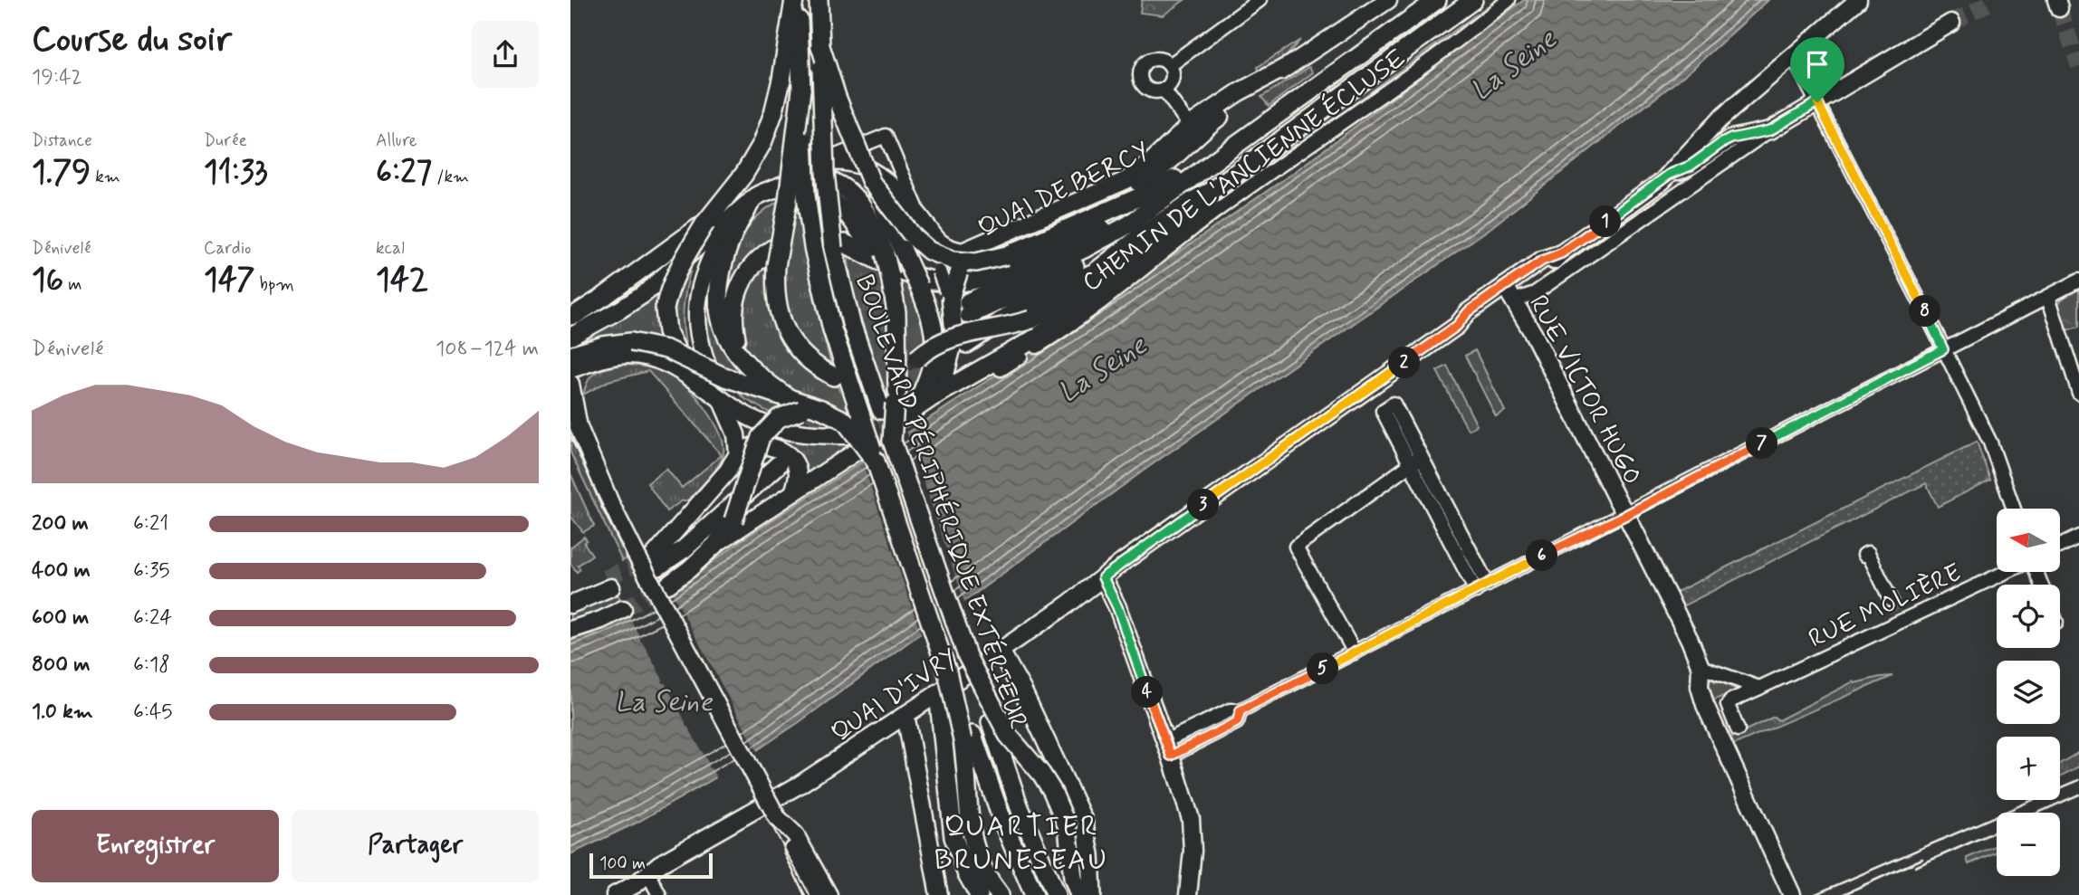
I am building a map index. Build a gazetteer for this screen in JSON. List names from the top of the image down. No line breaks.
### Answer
{"streets":{"highway":["BOULEVARD PÉRIPHÉRIQUE EXTÉRIEUR"],"main road":["QUAI DE BERCY","RUE VICTOR HUGO","QUAI D'IVRY"],"street":["CHEMIN DE L'ANCIENNE ÉCLUSE","RUE MOLIÈRE"]},"crossings":[["RUE VICTOR HUGO","QUAI D'IVRY"]],"districts":["QUARTIER BRUNESEAU"],"water":["La Seine"],"scale_bar":"100 m","north":"left","page":{"heading":["Course du soir","19:42"],"stats":[["Distance","1.79 km"],["Durée","11:33"],["Allure","6:27 /km"],["Dénivelé","16 m"],["Cardio","147 bpm"],["kcal","142"]],"pins":["1","8","2","7","3","6","5","4"],"chart":["Dénivelé","108–124 m"],"list":[{"name":"200 m","note":"6:21"},{"name":"400 m","note":"6:35"},{"name":"600 m","note":"6:24"},{"name":"800 m","note":"6:18"},{"name":"1.0 km","note":"6:45"}],"map_buttons":["+","−"],"buttons":["Enregistrer","Partager"],"scale":"100 m"}}
